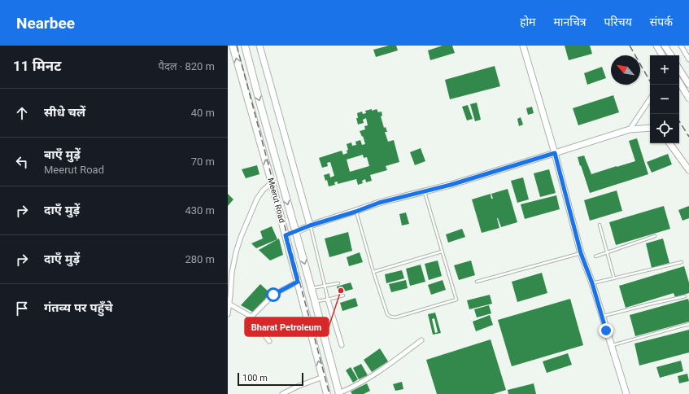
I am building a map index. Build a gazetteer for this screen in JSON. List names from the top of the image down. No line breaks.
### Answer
{"streets":{"main road":["Meerut Road"]},"places":["Bharat Petroleum"],"scale_bar":"100 m","north":"top left","page":{"header":"Nearbee","nav":["होम","मानचित्र","परिचय","संपर्क"],"heading":["11 मिनट","पैदल · 820 m"],"map_buttons":["+","−"],"list":[["सीधे चलें","40 m"],["बाएँ मुड़ें","Meerut Road","70 m"],["दाएँ मुड़ें","430 m"],["दाएँ मुड़ें","280 m"],"गंतव्य पर पहुँचे"],"scale":"100 m"}}
